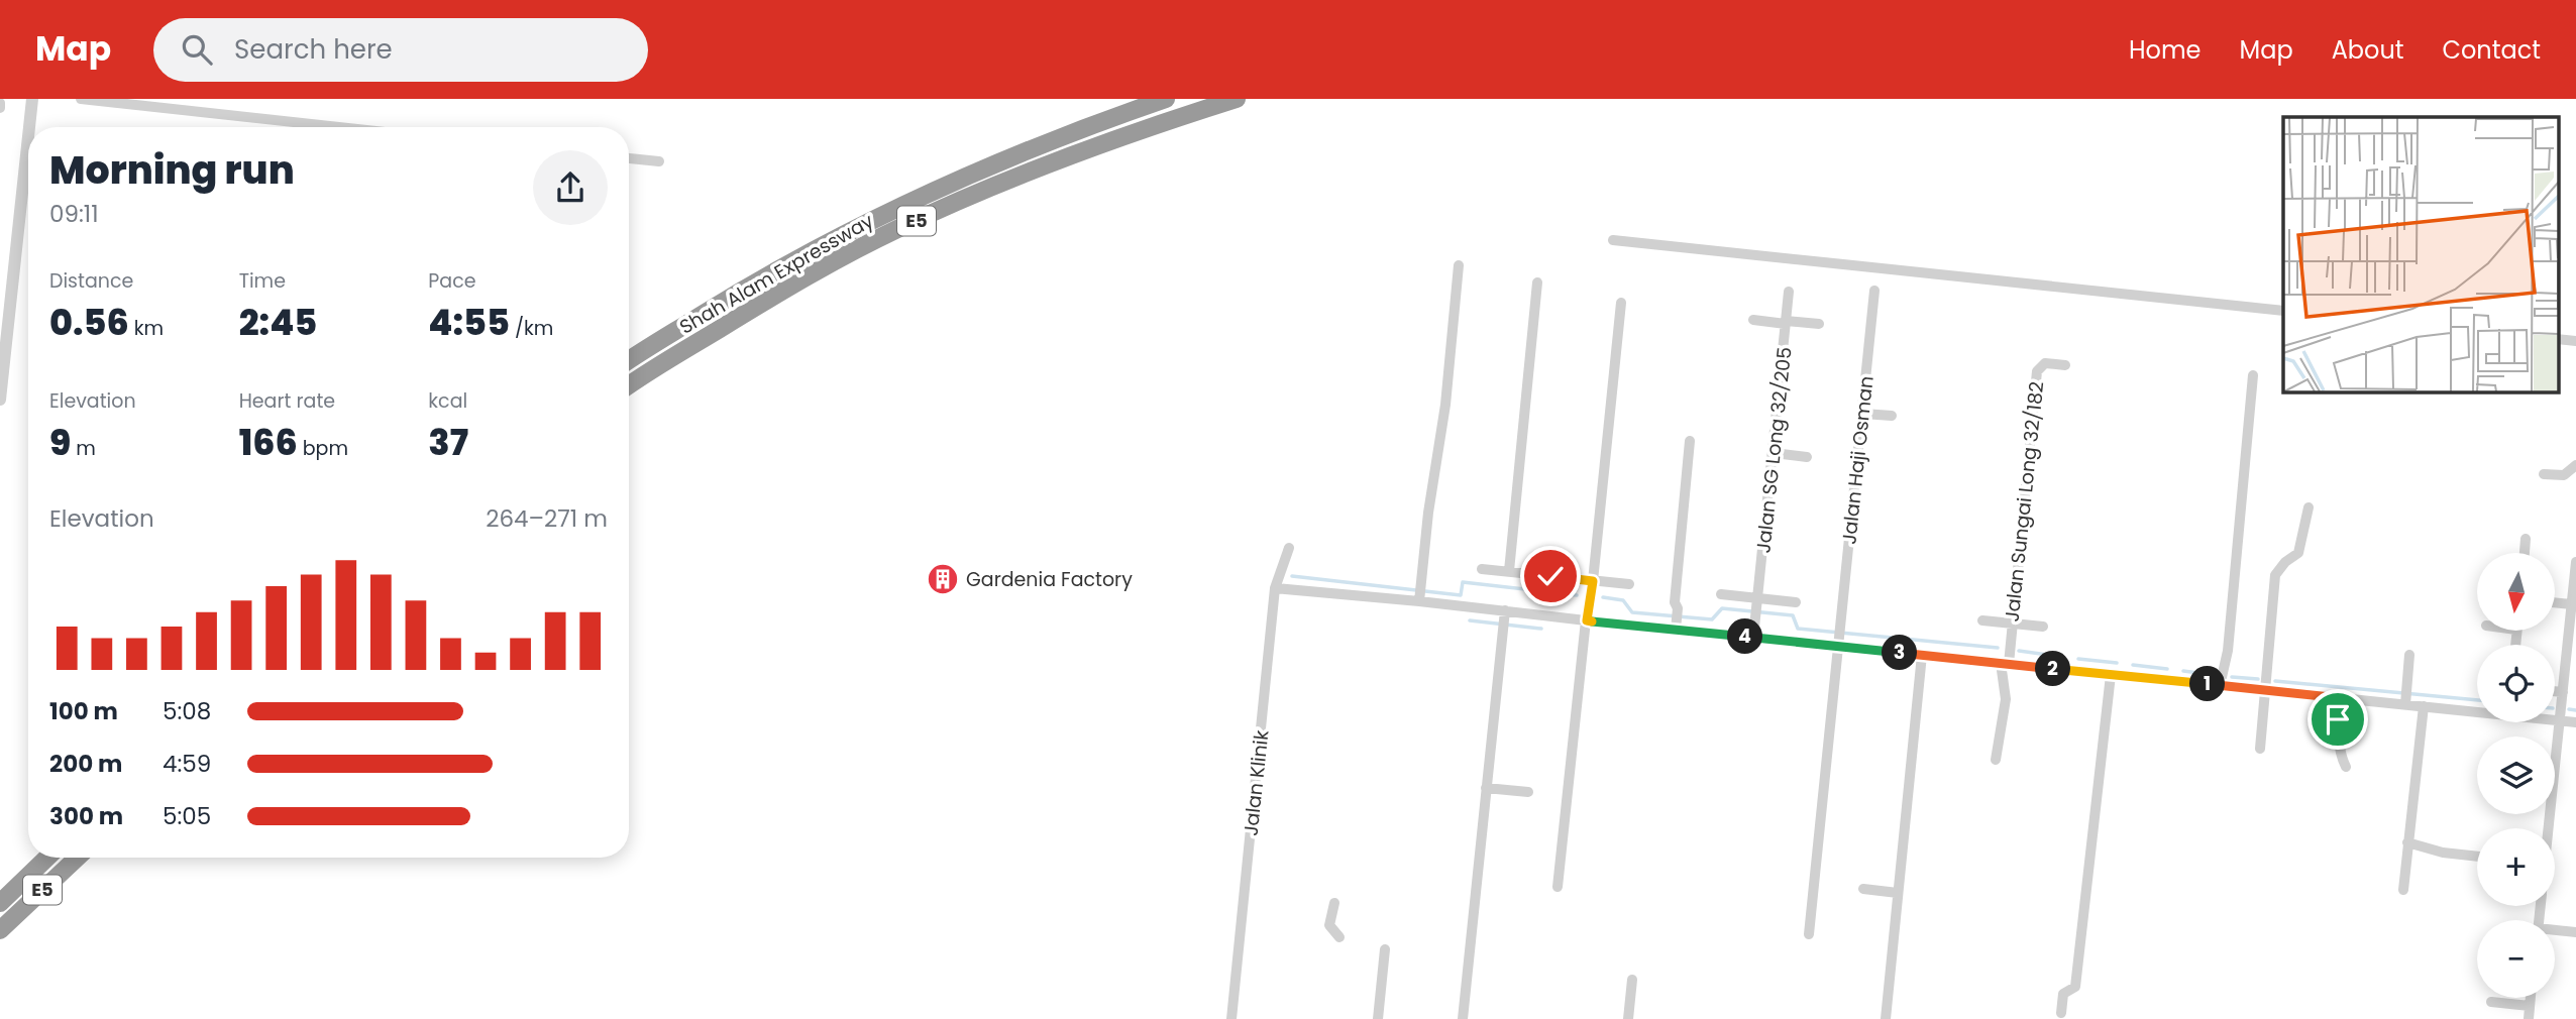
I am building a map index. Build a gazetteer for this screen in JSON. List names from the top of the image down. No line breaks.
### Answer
{"streets":{"highway":["E5","Shah Alam Expressway"],"street":["Jalan SG Long 32/205","Jalan Haji Osman","Jalan Sungai Long 32/182","Jalan Klinik"]},"places":{"building":["Gardenia Factory"]},"north":"bottom","page":{"header":"Map","search":"Search here","nav":["Home","Map","About","Contact"],"heading":["Morning run","09:11"],"stats":[["Distance","0.56 km"],["Time","2:45"],["Pace","4:55 /km"],["Elevation","9 m"],["Heart rate","166 bpm"],["kcal","37"]],"chart":["Elevation","264–271 m"],"map_buttons":["+","−"],"pins":["4","3","2","1"],"list":[{"name":"100 m","note":"5:08"},{"name":"200 m","note":"4:59"},{"name":"300 m","note":"5:05"}]}}
